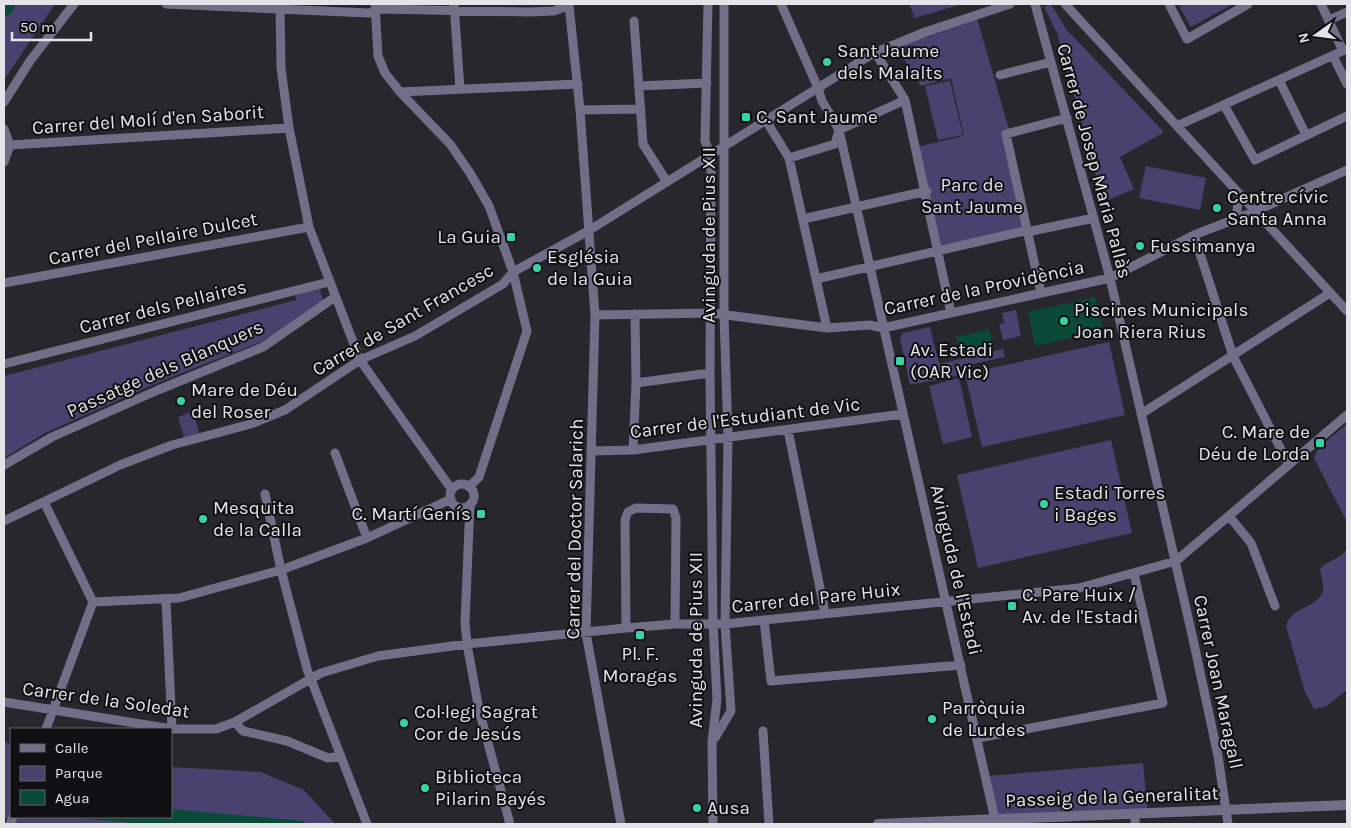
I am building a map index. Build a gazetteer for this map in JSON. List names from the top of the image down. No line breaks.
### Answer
{"streets":{"street":["Carrer del Molí d'en Saborit","Carrer de Josep Maria Pallàs","Avinguda de Pius XII","Carrer del Pellaire Dulcet","Carrer de la Providència","Carrer dels Pellaires","Carrer de Sant Francesc","Passatge dels Blanquers","Carrer de l'Estudiant de Vic","Carrer del Doctor Salarich","Avinguda de l'Estadi","Carrer del Pare Huix","Carrer Joan Maragall","Carrer de la Soledat","Passeig de la Generalitat"]},"crossings":[["Carrer de Josep Maria Pallàs","Carrer de la Providència"],["Carrer de Josep Maria Pallàs","Carrer del Pare Huix"],["Carrer de Josep Maria Pallàs","Carrer Joan Maragall"],["Avinguda de Pius XII","Carrer de la Providència"],["Avinguda de Pius XII","Carrer de Sant Francesc"],["Avinguda de Pius XII","Carrer de l'Estudiant de Vic"],["Avinguda de Pius XII","Carrer del Pare Huix"],["Carrer de la Providència","Carrer del Doctor Salarich"],["Carrer de la Providència","Avinguda de l'Estadi"],["Carrer de Sant Francesc","Carrer del Doctor Salarich"],["Carrer de Sant Francesc","Avinguda de l'Estadi"],["Carrer de l'Estudiant de Vic","Carrer del Doctor Salarich"],["Carrer de l'Estudiant de Vic","Avinguda de l'Estadi"],["Carrer del Doctor Salarich","Carrer del Pare Huix"],["Avinguda de l'Estadi","Carrer del Pare Huix"],["Avinguda de l'Estadi","Passeig de la Generalitat"],["Carrer del Pare Huix","Carrer Joan Maragall"],["Carrer del Pare Huix","Carrer de la Soledat"],["Carrer Joan Maragall","Passeig de la Generalitat"]],"parks":["Parc de Sant Jaume"],"places":{"other":["Sant Jaume dels Malalts","Centre cívic Santa Anna","Fussimanya","Església de la Guia","Piscines Municipals Joan Riera Rius","Mare de Déu del Roser","Estadi Torres i Bages","Mesquita de la Calla","Parròquia de Lurdes","Col·legi Sagrat Cor de Jesús","Biblioteca Pilarin Bayés","Ausa"],"transit":["C. Sant Jaume","La Guia","Av. Estadi (OAR Vic)","C. Mare de Déu de Lorda","C. Martí Genís","C. Pare Huix / Av. de l'Estadi","Pl. F. Moragas"]},"legend":["Calle","Parque","Agua"],"scale_bar":"50 m","north":"left"}
